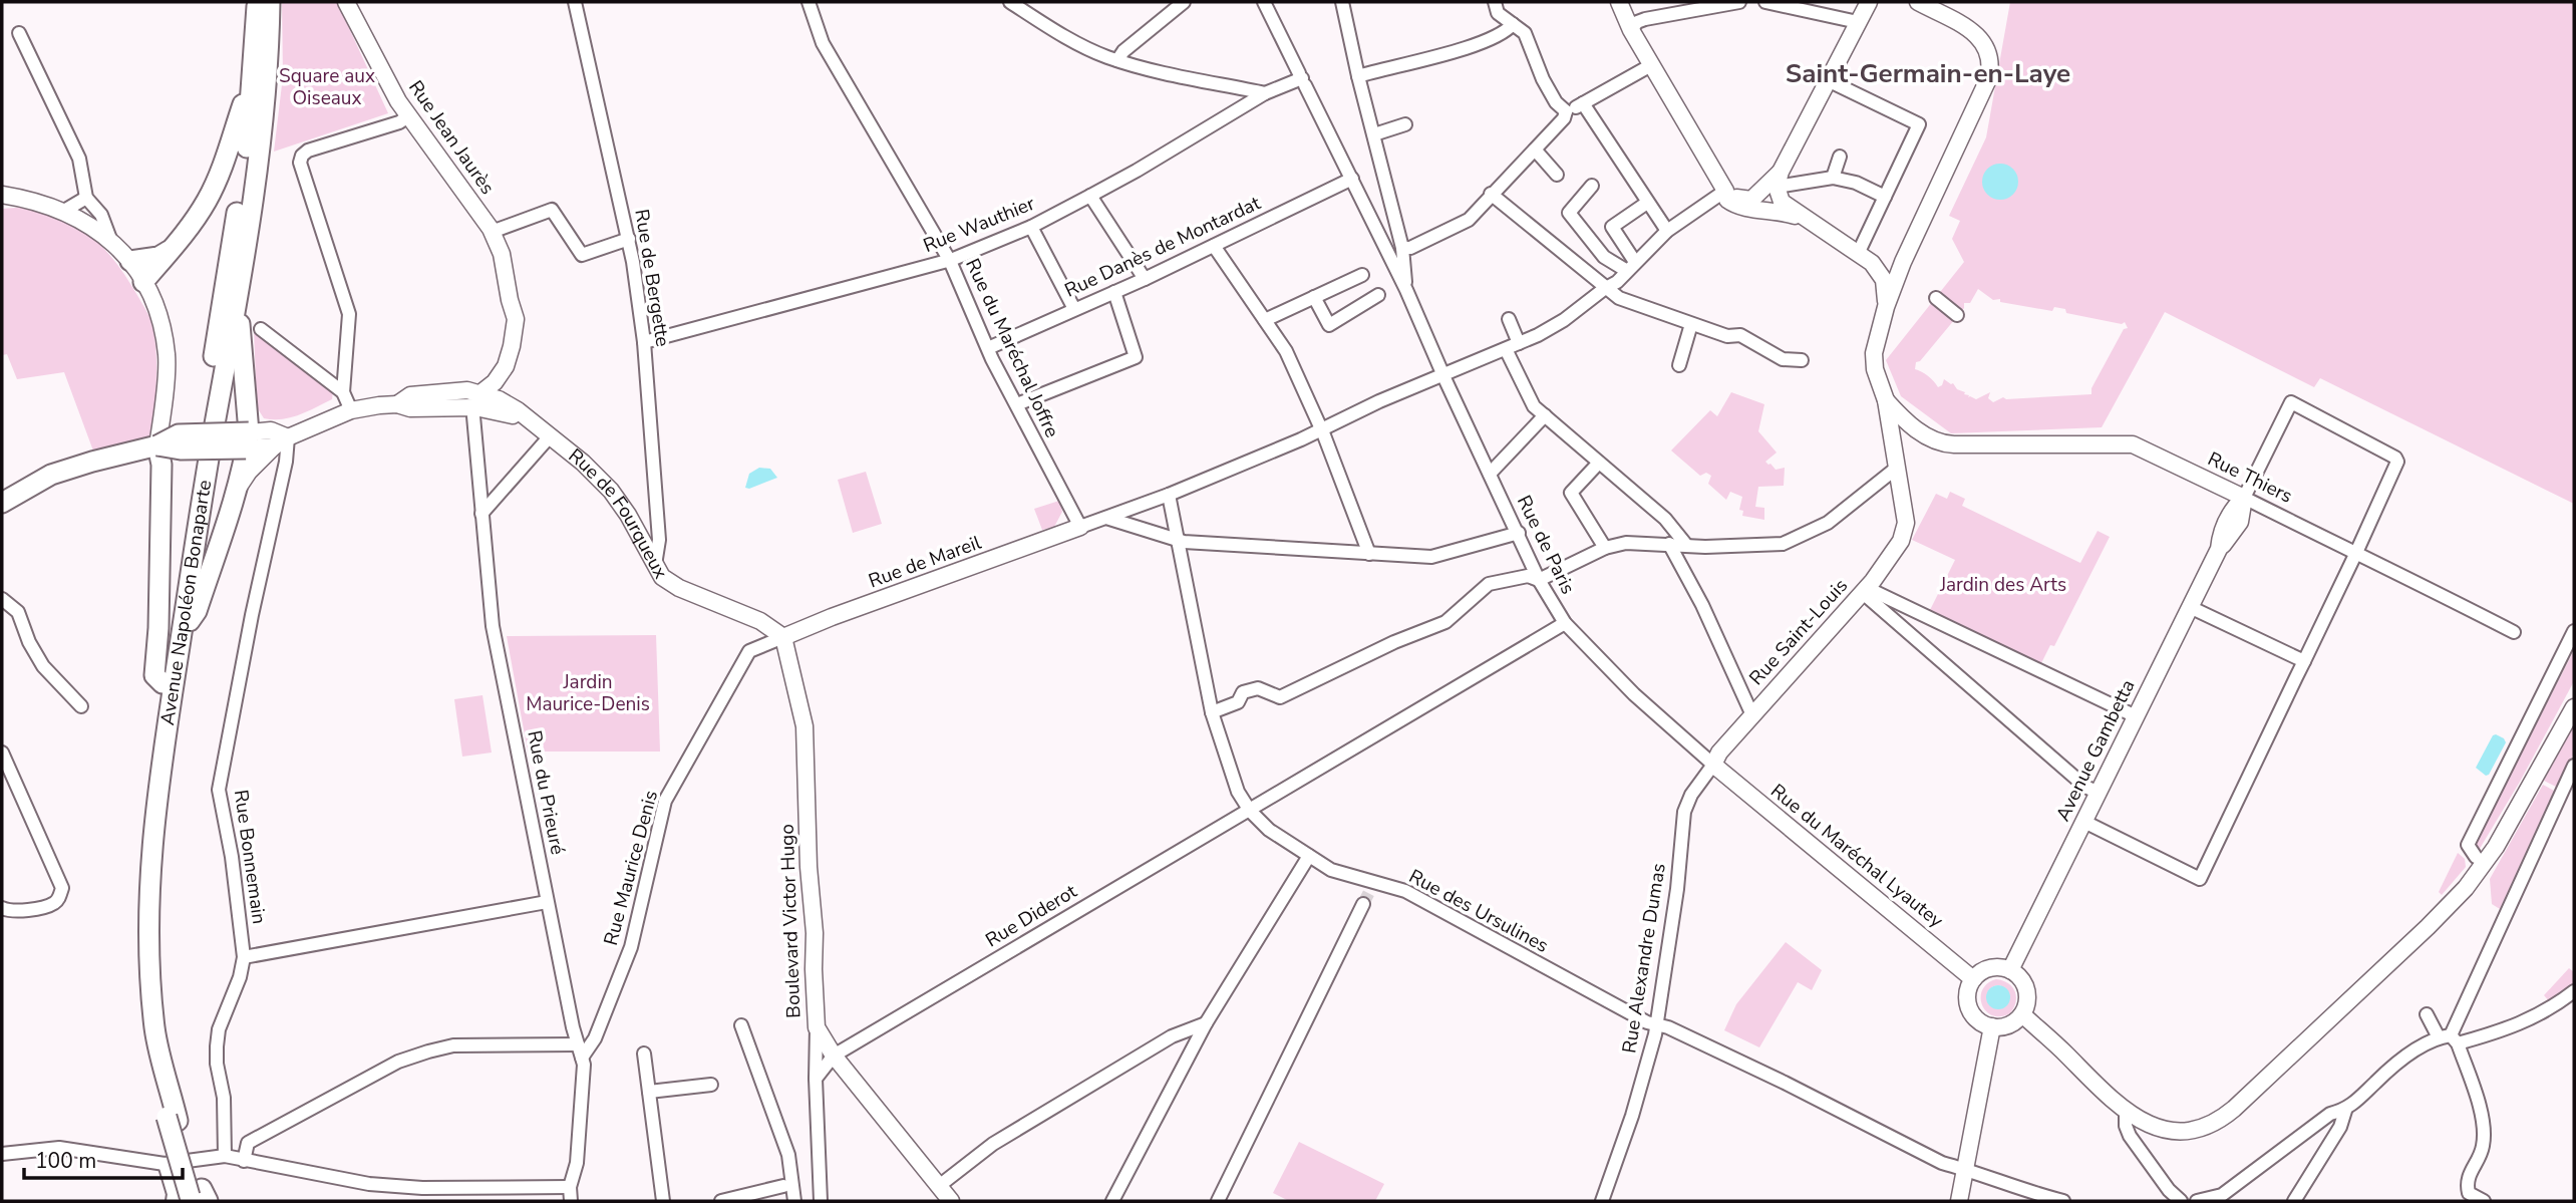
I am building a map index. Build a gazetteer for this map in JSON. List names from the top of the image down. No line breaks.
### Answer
{"streets":{"main road":["Rue Jean Jaurès","Rue Thiers","Rue de Fourqueux","Rue de Mareil","Avenue Napoléon Bonaparte","Rue Saint-Louis","Avenue Gambetta","Rue du Maréchal Lyautey","Boulevard Victor Hugo"],"street":["Rue Wauthier","Rue Danès de Montardat","Rue de Bergette","Rue du Maréchal Joffre","Rue de Paris","Rue du Prieuré","Rue Bonnemain","Rue Maurice Denis","Rue des Ursulines","Rue Diderot","Rue Alexandre Dumas"]},"crossings":[["Rue Jean Jaurès","Rue de Fourqueux"],["Rue Jean Jaurès","Rue du Prieuré"],["Rue Wauthier","Rue de Bergette"],["Rue Wauthier","Rue du Maréchal Joffre"],["Rue Wauthier","Rue de Paris"],["Rue Danès de Montardat","Rue du Maréchal Joffre"],["Rue Danès de Montardat","Rue de Paris"],["Rue de Bergette","Rue de Fourqueux"],["Rue du Maréchal Joffre","Rue de Mareil"],["Rue Thiers","Avenue Gambetta"],["Rue de Fourqueux","Rue de Mareil"],["Rue de Fourqueux","Rue du Prieuré"],["Rue de Fourqueux","Rue Bonnemain"],["Rue de Fourqueux","Rue Maurice Denis"],["Rue de Fourqueux","Boulevard Victor Hugo"],["Rue de Paris","Rue Saint-Louis"],["Rue de Paris","Rue du Maréchal Lyautey"],["Rue de Paris","Rue Diderot"],["Rue de Paris","Rue Alexandre Dumas"],["Rue de Mareil","Rue Maurice Denis"],["Rue de Mareil","Boulevard Victor Hugo"],["Rue Saint-Louis","Rue du Maréchal Lyautey"],["Rue Saint-Louis","Rue Alexandre Dumas"],["Avenue Gambetta","Rue du Maréchal Lyautey"],["Rue du Prieuré","Rue Maurice Denis"],["Rue du Maréchal Lyautey","Rue Alexandre Dumas"],["Rue Maurice Denis","Boulevard Victor Hugo"],["Rue des Ursulines","Rue Diderot"],["Rue des Ursulines","Rue Alexandre Dumas"],["Rue Diderot","Boulevard Victor Hugo"]],"districts":["Saint-Germain-en-Laye"],"parks":["Square aux Oiseaux","Jardin des Arts","Jardin Maurice-Denis"],"scale_bar":"100 m"}
